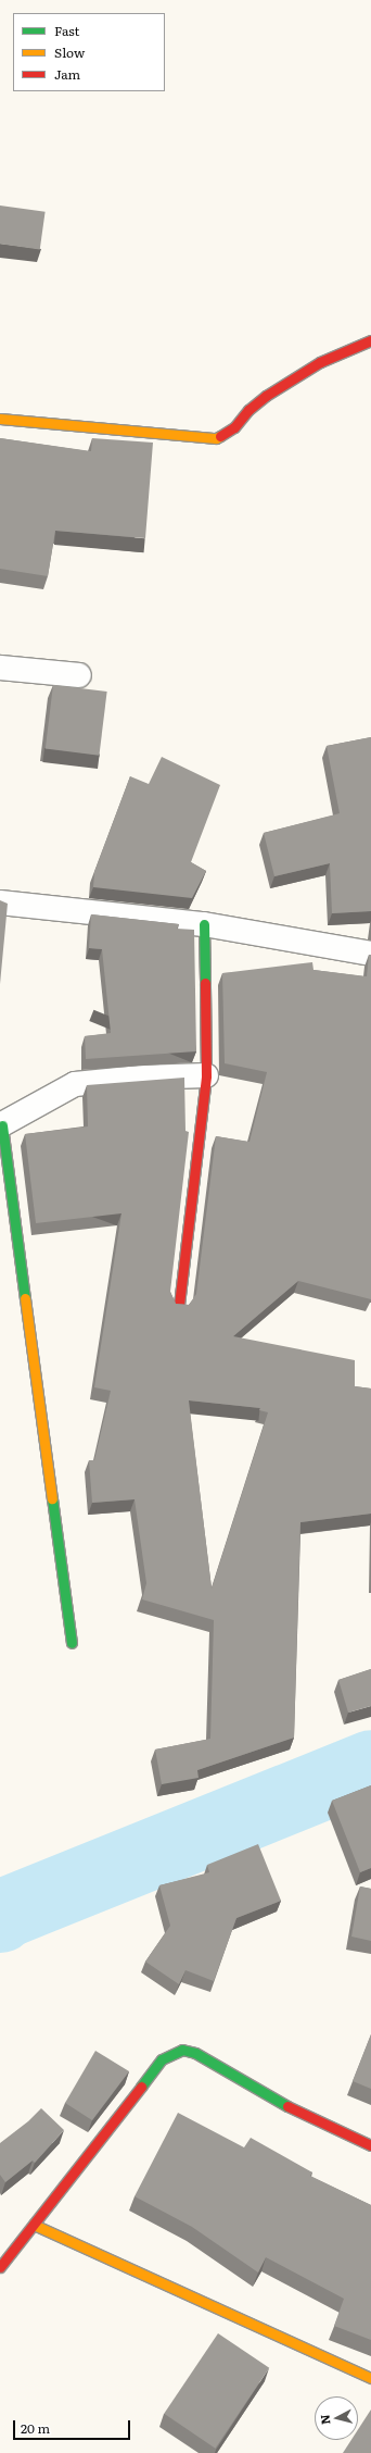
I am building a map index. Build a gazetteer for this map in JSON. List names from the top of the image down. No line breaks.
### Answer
{"legend":["Fast","Slow","Jam"],"scale_bar":"20 m","north":"left"}
